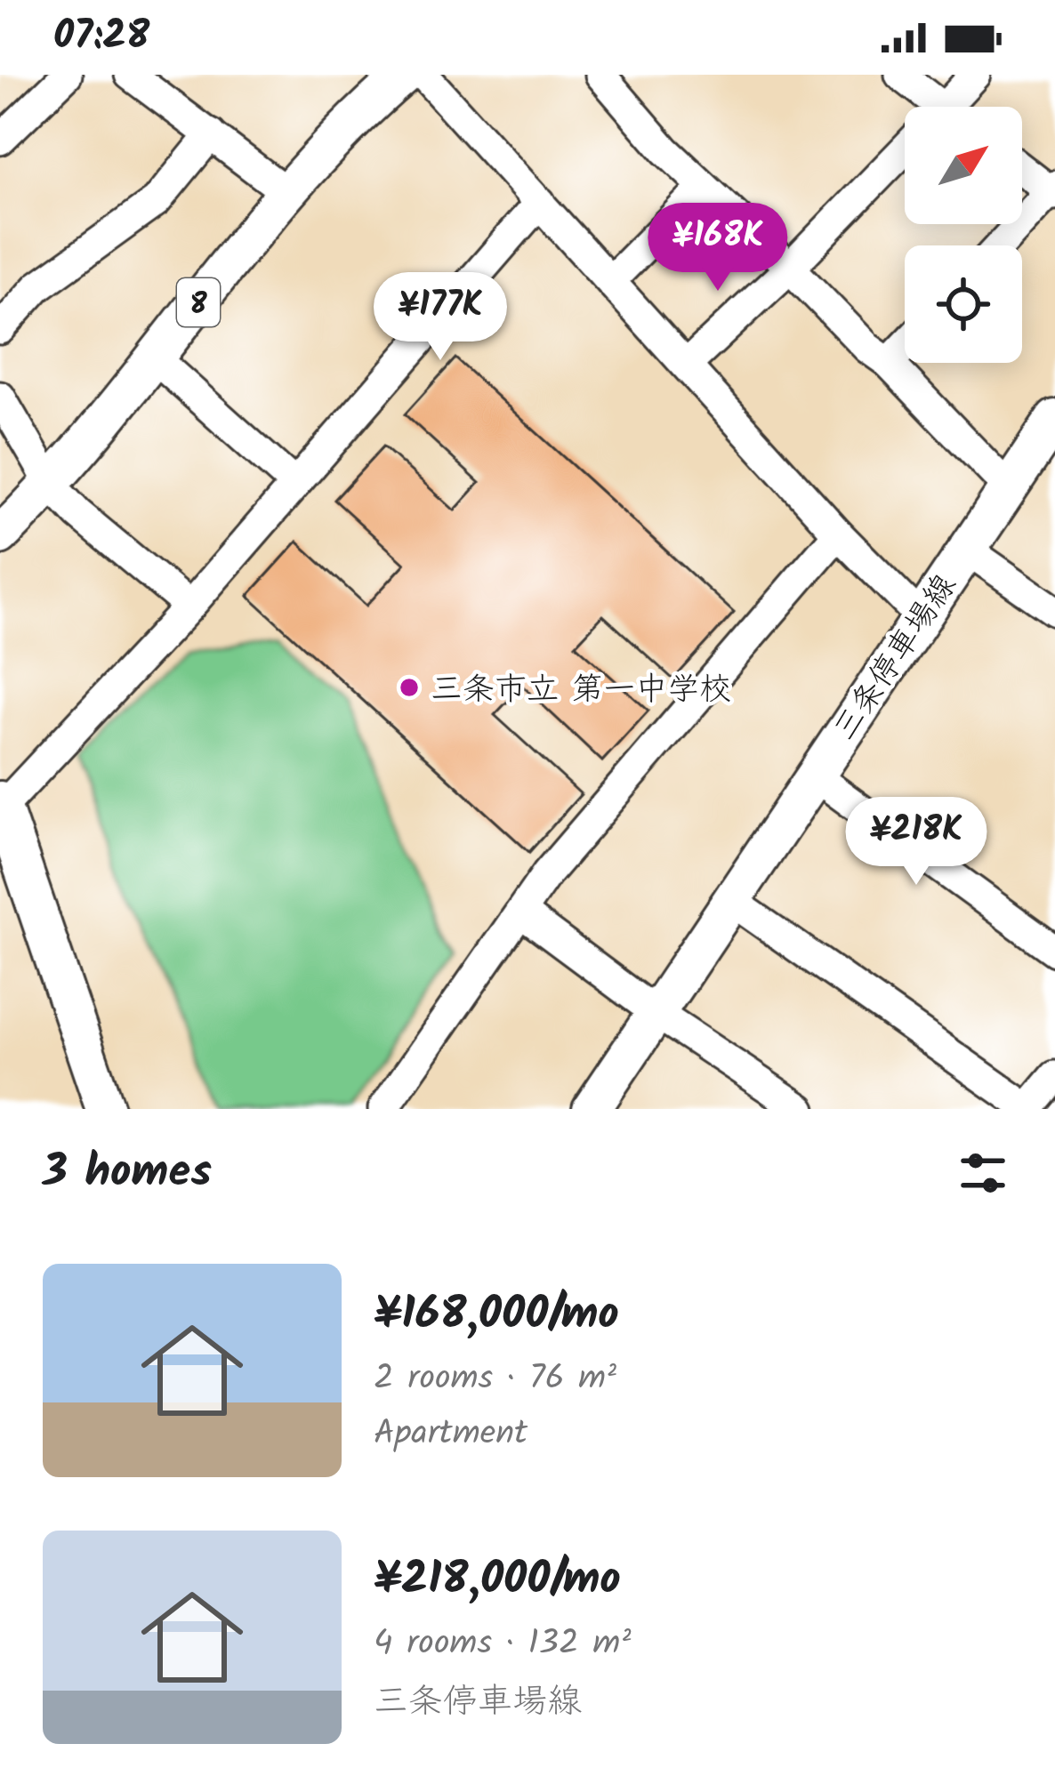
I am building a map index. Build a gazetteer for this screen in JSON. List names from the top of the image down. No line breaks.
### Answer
{"streets":{"main road":["8","三条停車場線"]},"places":["三条市立 第一中学校"],"north":"top right","page":{"status":"07:28","price":["¥168K","¥177K","¥218K"],"heading":"3 homes","list":[{"name":"¥168,000/mo","note":"2 rooms · 76 m² · Apartment"},{"name":"¥218,000/mo","note":"4 rooms · 132 m² · 三条停車場線"}]}}
